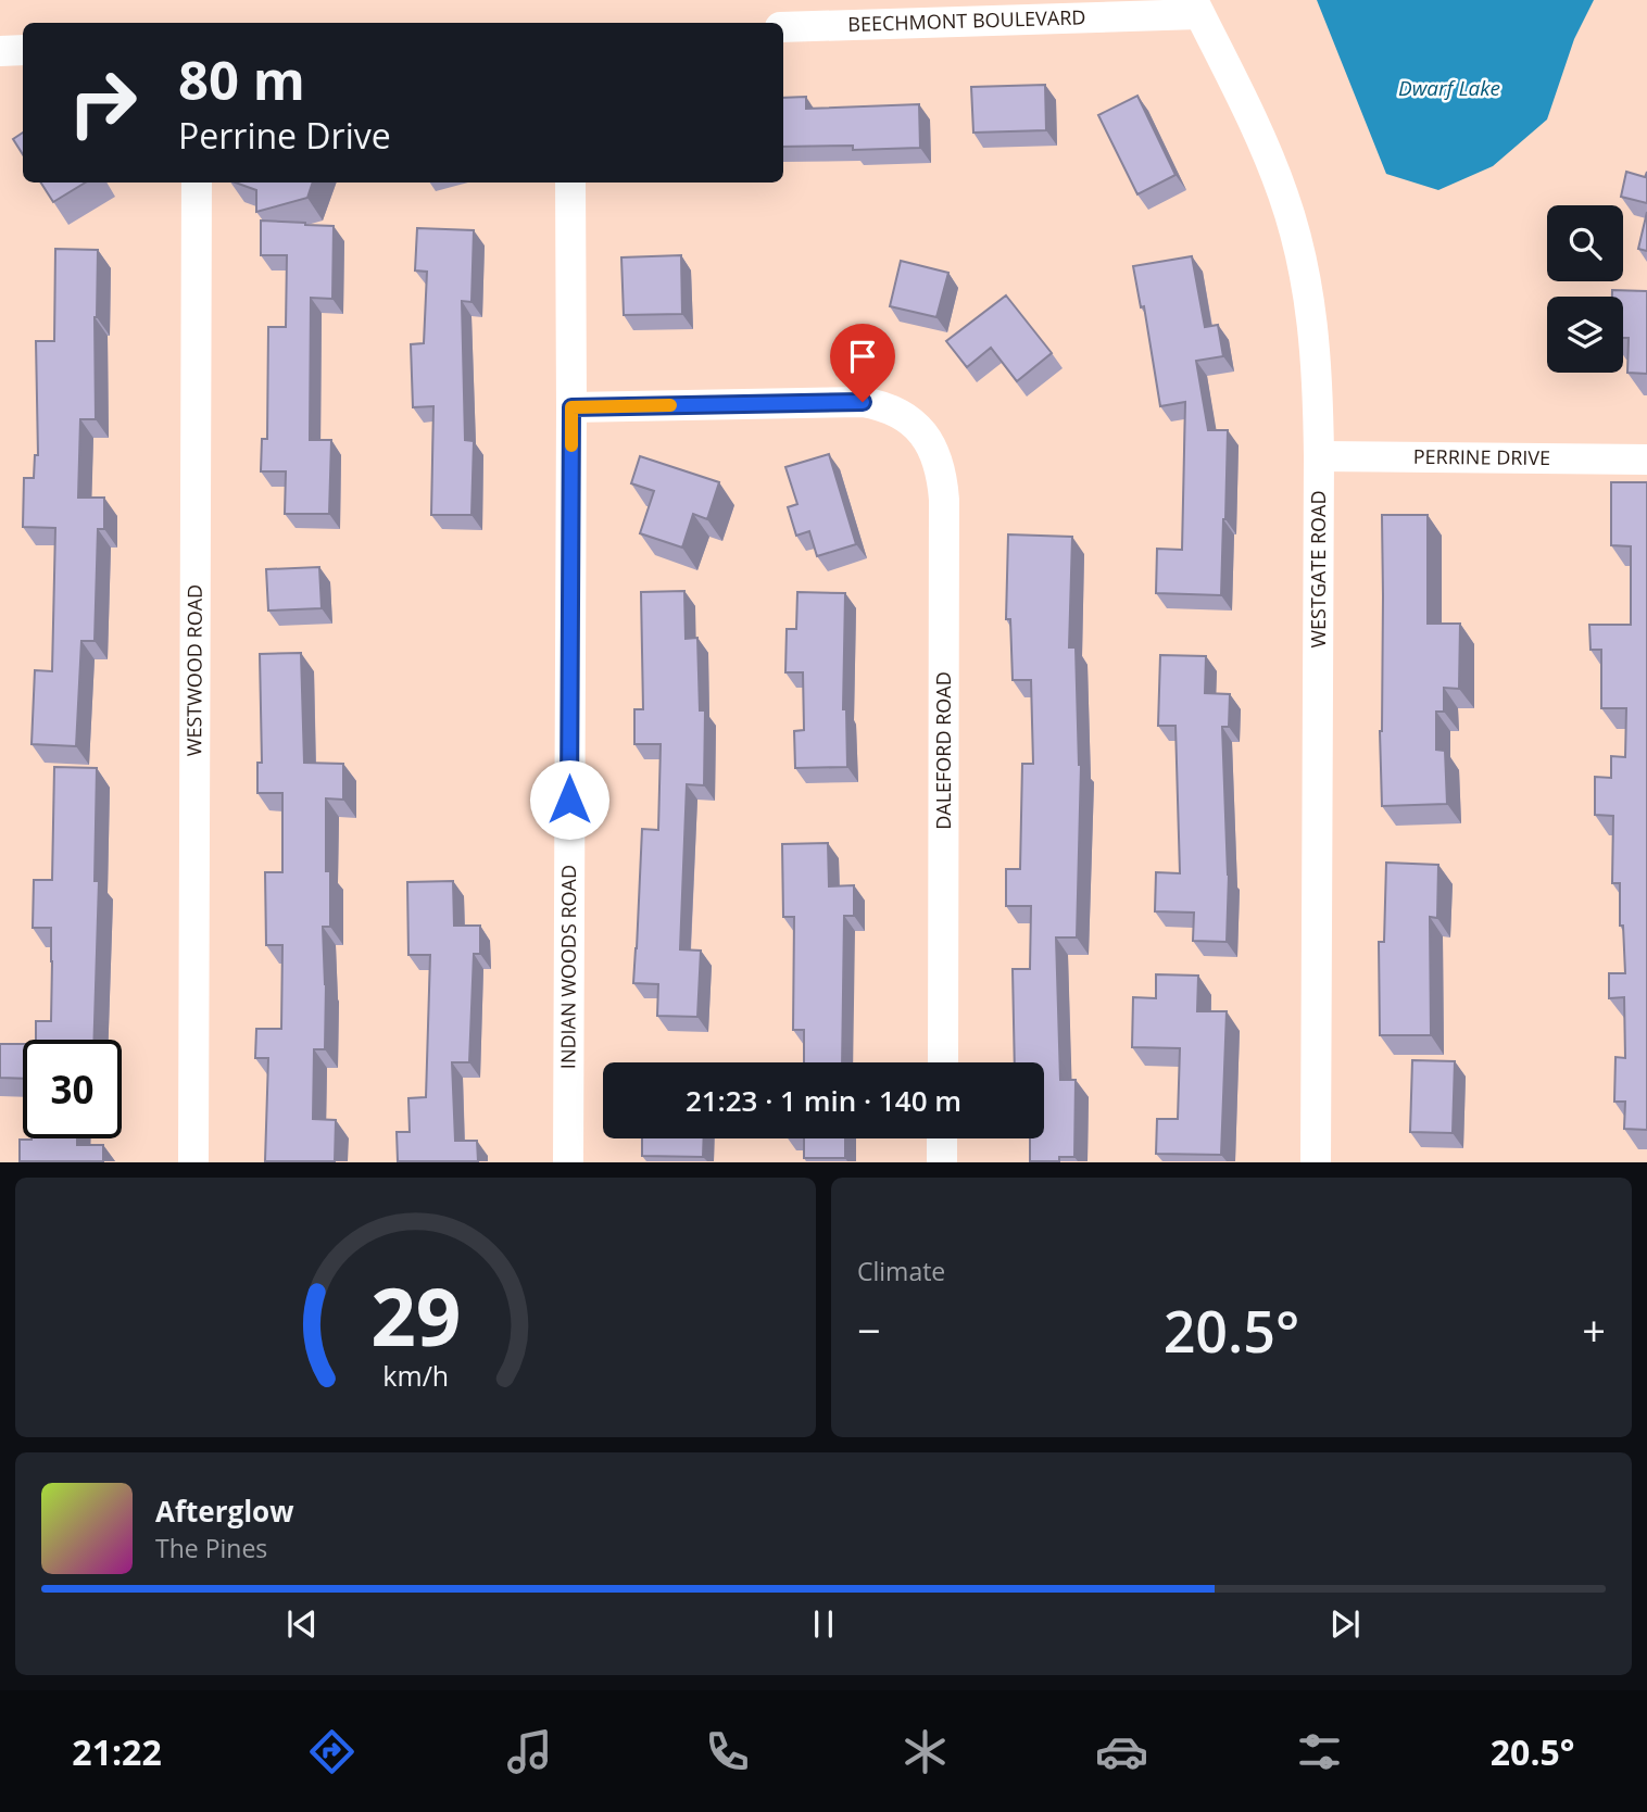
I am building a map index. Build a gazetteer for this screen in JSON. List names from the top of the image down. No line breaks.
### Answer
{"streets":{"street":["BEECHMONT BOULEVARD","PERRINE DRIVE","WESTGATE ROAD","WESTWOOD ROAD","DALEFORD ROAD","INDIAN WOODS ROAD"]},"crossings":[["BEECHMONT BOULEVARD","WESTGATE ROAD"],["PERRINE DRIVE","WESTGATE ROAD"],["DALEFORD ROAD","INDIAN WOODS ROAD"]],"water":["Dwarf Lake"],"page":{"turn":["80 m","Perrine Drive"],"limit":"30","trip":"21:23 · 1 min · 140 m","tile":"Climate","heat":["−","20.5°","+"],"song":["Afterglow","The Pines"],"tabs":["21:22","20.5°"],"gauge":["29","km/h"]}}
